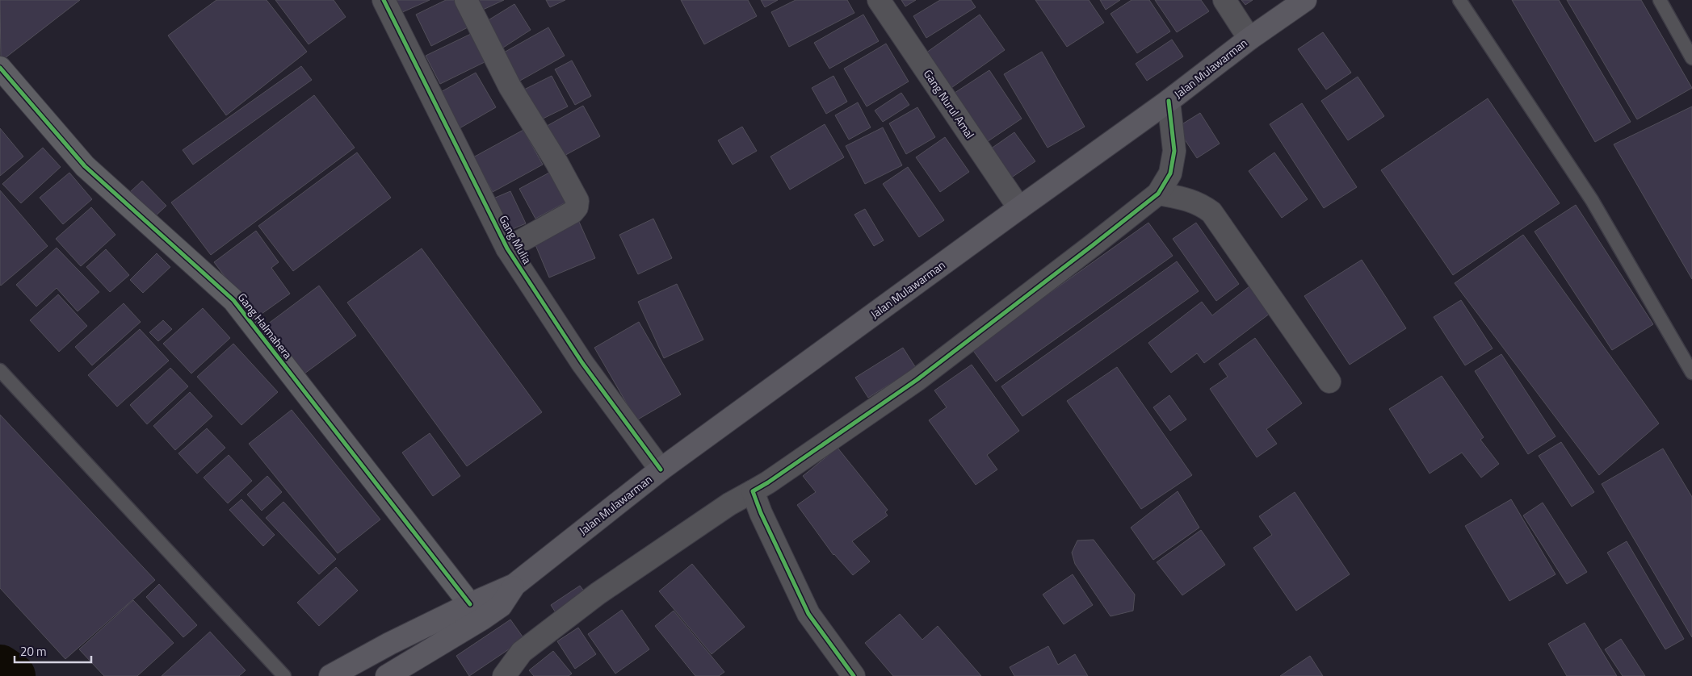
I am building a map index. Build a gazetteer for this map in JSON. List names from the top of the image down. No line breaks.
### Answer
{"streets":{"highway":["Jalan Mulawarman"],"street":["Gang Nurul Amal","Gang Mulia","Gang Halmahera"]},"crossings":[["Jalan Mulawarman","Gang Nurul Amal"],["Jalan Mulawarman","Gang Mulia"],["Jalan Mulawarman","Gang Halmahera"]],"scale_bar":"20 m"}
